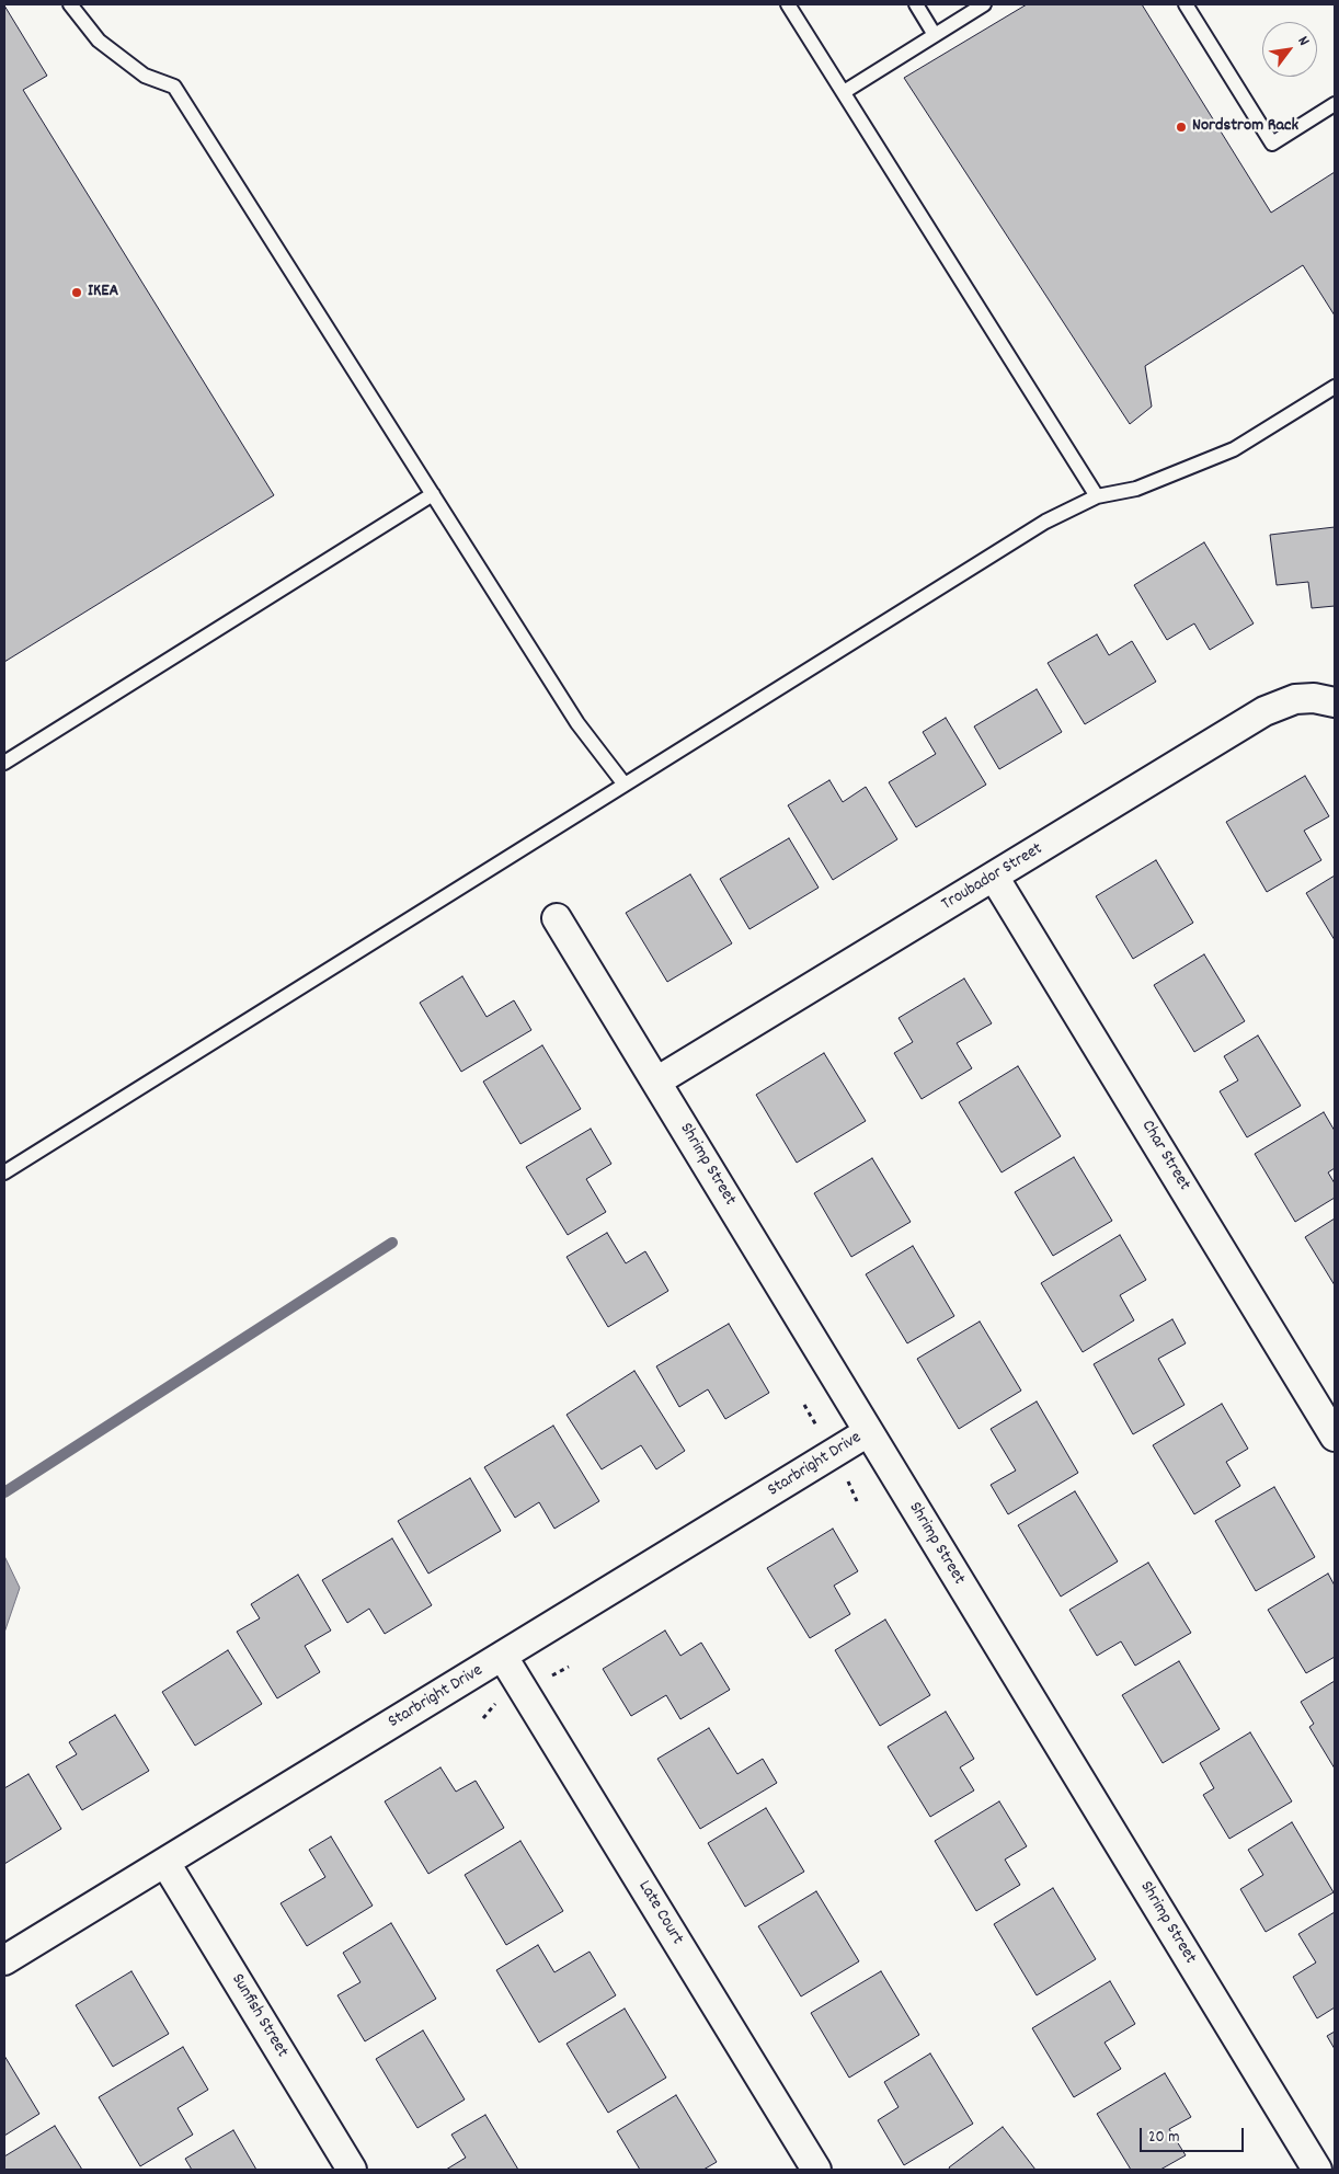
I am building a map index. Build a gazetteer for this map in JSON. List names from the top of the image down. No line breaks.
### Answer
{"streets":{"street":["Troubador Street","Char Street","Shrimp Street","Starbright Drive","Late Court","Sunfish Street"]},"crossings":[["Troubador Street","Char Street"],["Troubador Street","Shrimp Street"],["Shrimp Street","Starbright Drive"],["Starbright Drive","Late Court"],["Starbright Drive","Sunfish Street"]],"places":["Nordstrom Rack","IKEA"],"scale_bar":"20 m","north":"top right"}
